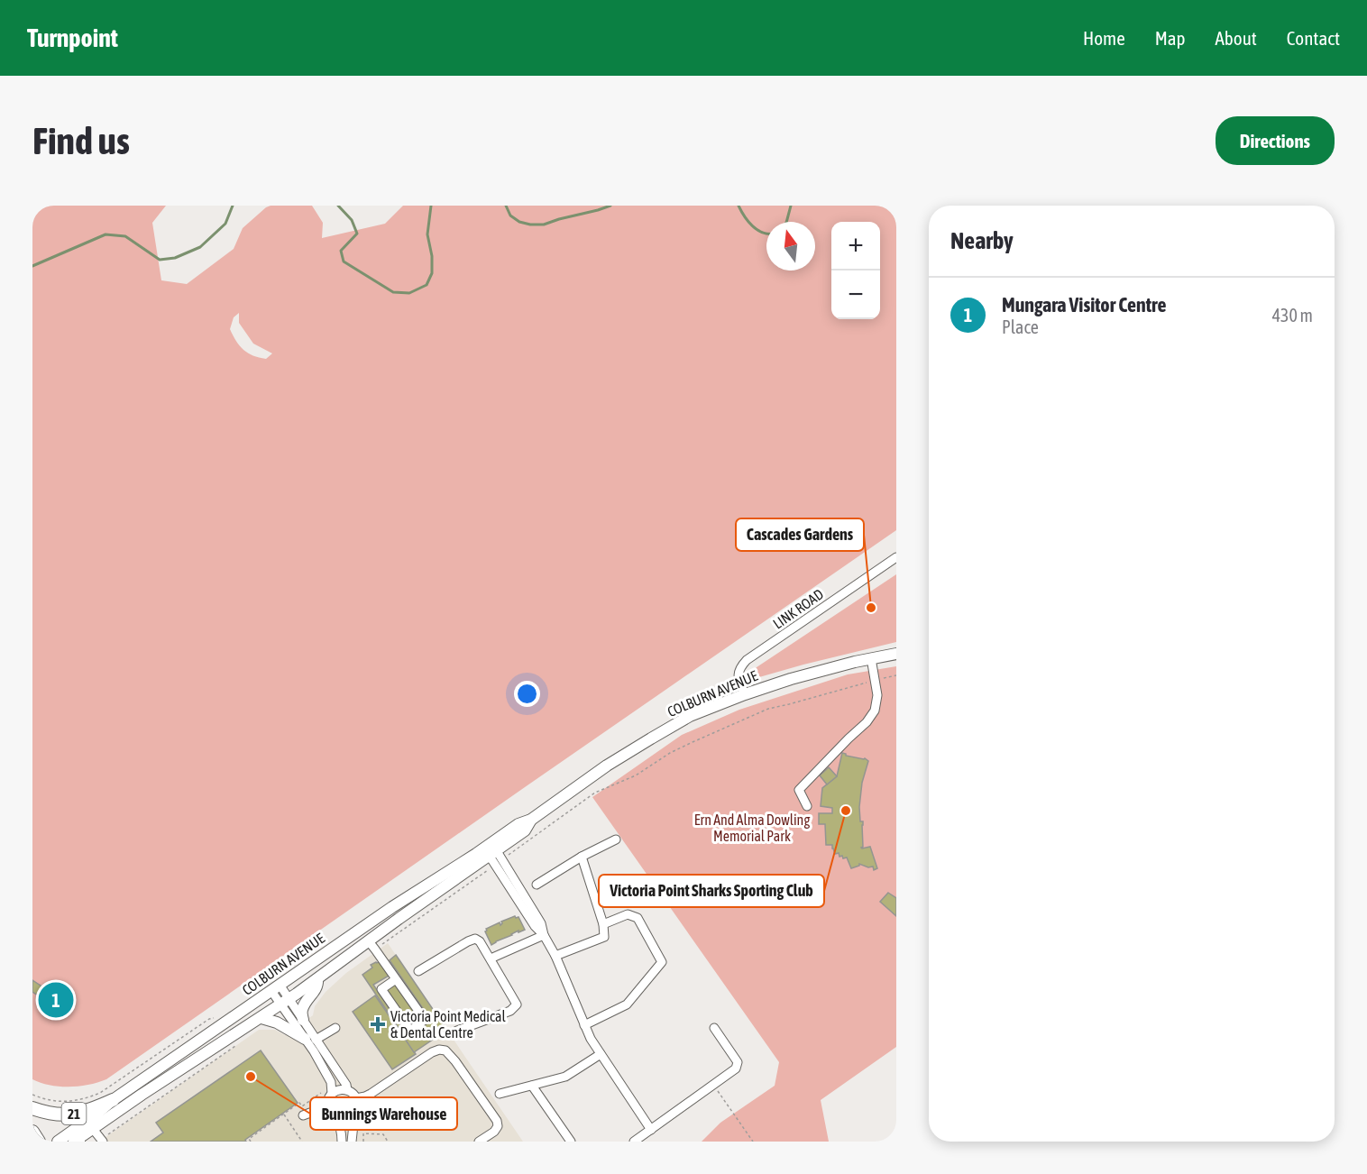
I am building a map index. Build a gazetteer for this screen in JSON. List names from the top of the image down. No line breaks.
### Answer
{"streets":{"highway":["21"],"main road":["COLBURN AVENUE"],"street":["LINK ROAD"]},"crossings":[["LINK ROAD","COLBURN AVENUE"],["COLBURN AVENUE","21"]],"parks":["Ern And Alma Dowling Memorial Park"],"places":{"other":["Cascades Gardens","Victoria Point Sharks Sporting Club","Bunnings Warehouse"],"health":["Victoria Point Medical & Dental Centre"]},"north":"top","page":{"header":"Turnpoint","nav":["Home","Map","About","Contact"],"buttons":"Directions","title":"Find us","heading":"Nearby","map_buttons":["+","−"],"list":[{"mark":"1","name":"Mungara Visitor Centre","note":"Place","value":"430 m"}],"pins":"1"}}
